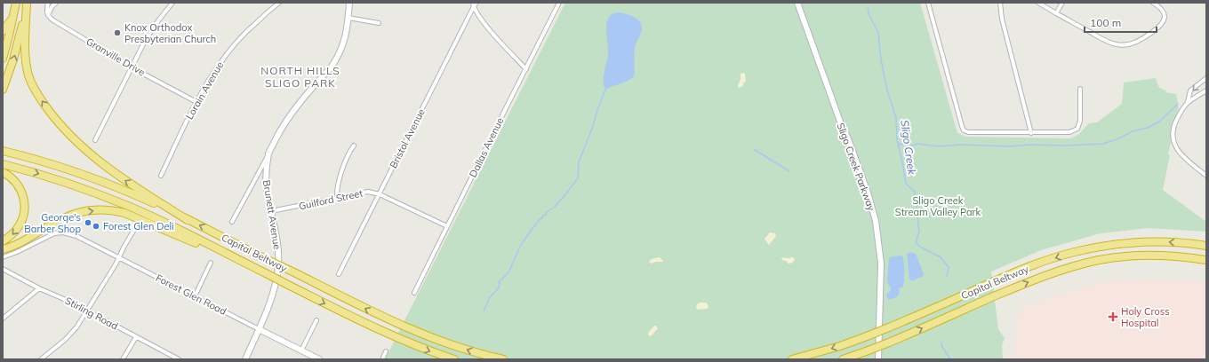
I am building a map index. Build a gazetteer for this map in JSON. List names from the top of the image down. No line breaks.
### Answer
{"streets":{"highway":["Capital Beltway"],"street":["Granville Drive","Lorain Avenue","Bristol Avenue","Dallas Avenue","Sligo Creek Parkway","Guilford Street","Brunett Avenue","Forest Glen Road","Stirling Road"]},"crossings":[["Granville Drive","Lorain Avenue"],["Bristol Avenue","Guilford Street"],["Dallas Avenue","Guilford Street"],["Guilford Street","Brunett Avenue"],["Brunett Avenue","Forest Glen Road"]],"districts":["NORTH HILLS SLIGO PARK"],"water":["Sligo Creek"],"parks":["Sligo Creek Stream Valley Park"],"places":{"other":["Knox Orthodox Presbyterian Church","George's Barber Shop","Forest Glen Deli"],"health":["Holy Cross Hospital"]},"scale_bar":"100 m"}
